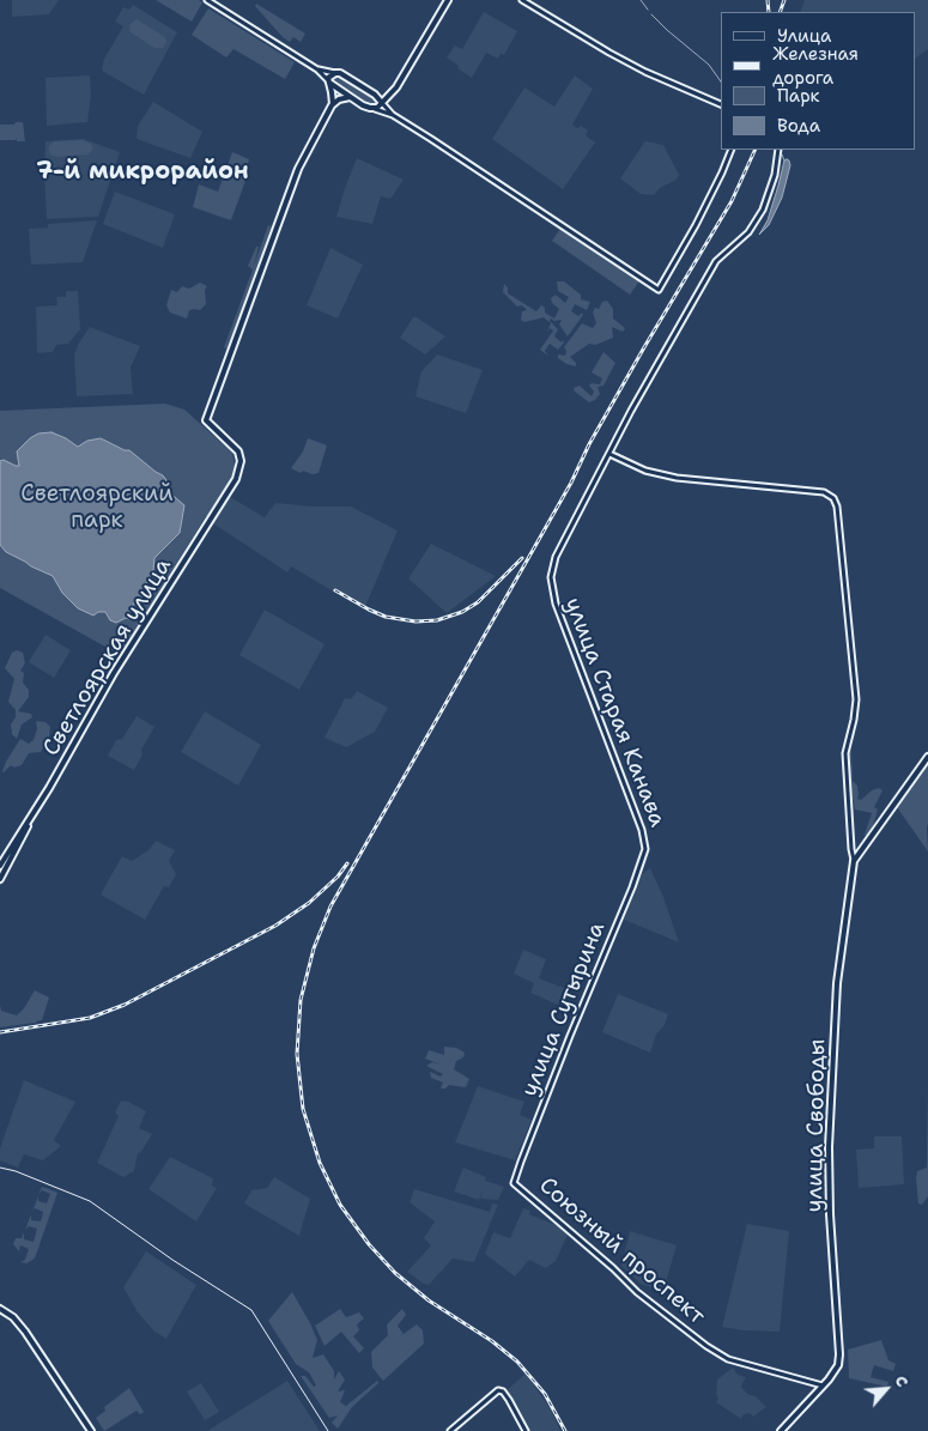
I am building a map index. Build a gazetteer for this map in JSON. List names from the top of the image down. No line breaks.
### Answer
{"streets":{"main road":["Светлоярская улица","улица Свободы"],"street":["улица Старая Канава","улица Сутырина","Союзный проспект"]},"crossings":[["улица Старая Канава","улица Сутырина"],["улица Сутырина","Союзный проспект"],["улица Свободы","Союзный проспект"]],"districts":["7-й микрорайон"],"parks":["Светлоярский парк"],"legend":["Улица","Железная дорога","Парк","Вода"],"north":"top right"}
